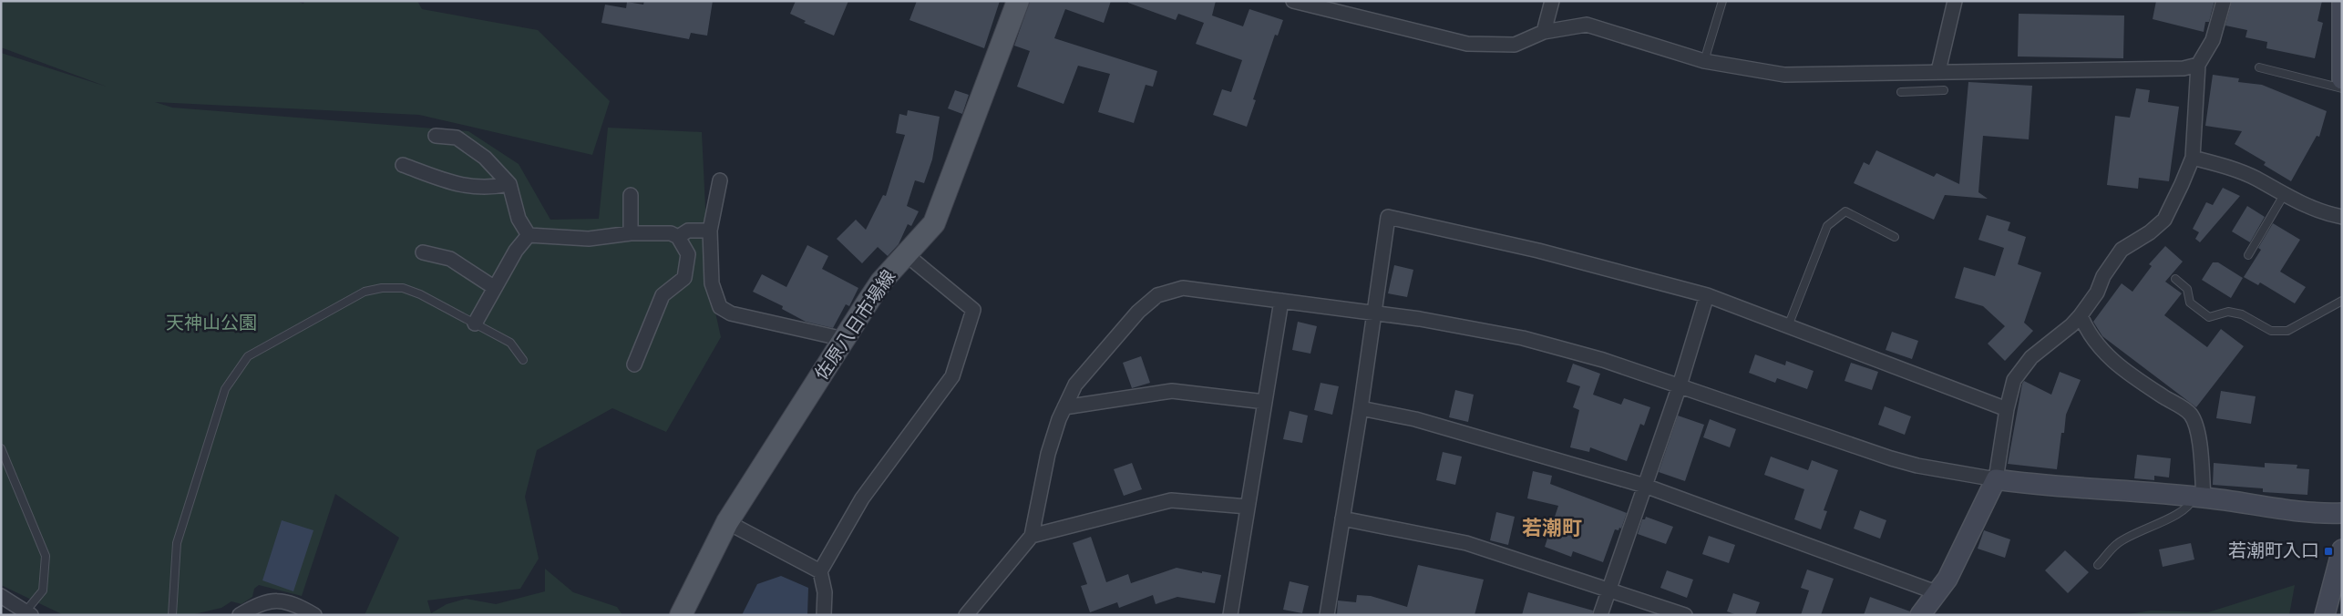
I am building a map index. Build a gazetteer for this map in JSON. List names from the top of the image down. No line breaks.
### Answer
{"streets":{"main road":["佐原八日市場線"]},"districts":["若潮町"],"parks":["天神山公園"],"places":{"transit":["若潮町入口"]}}
